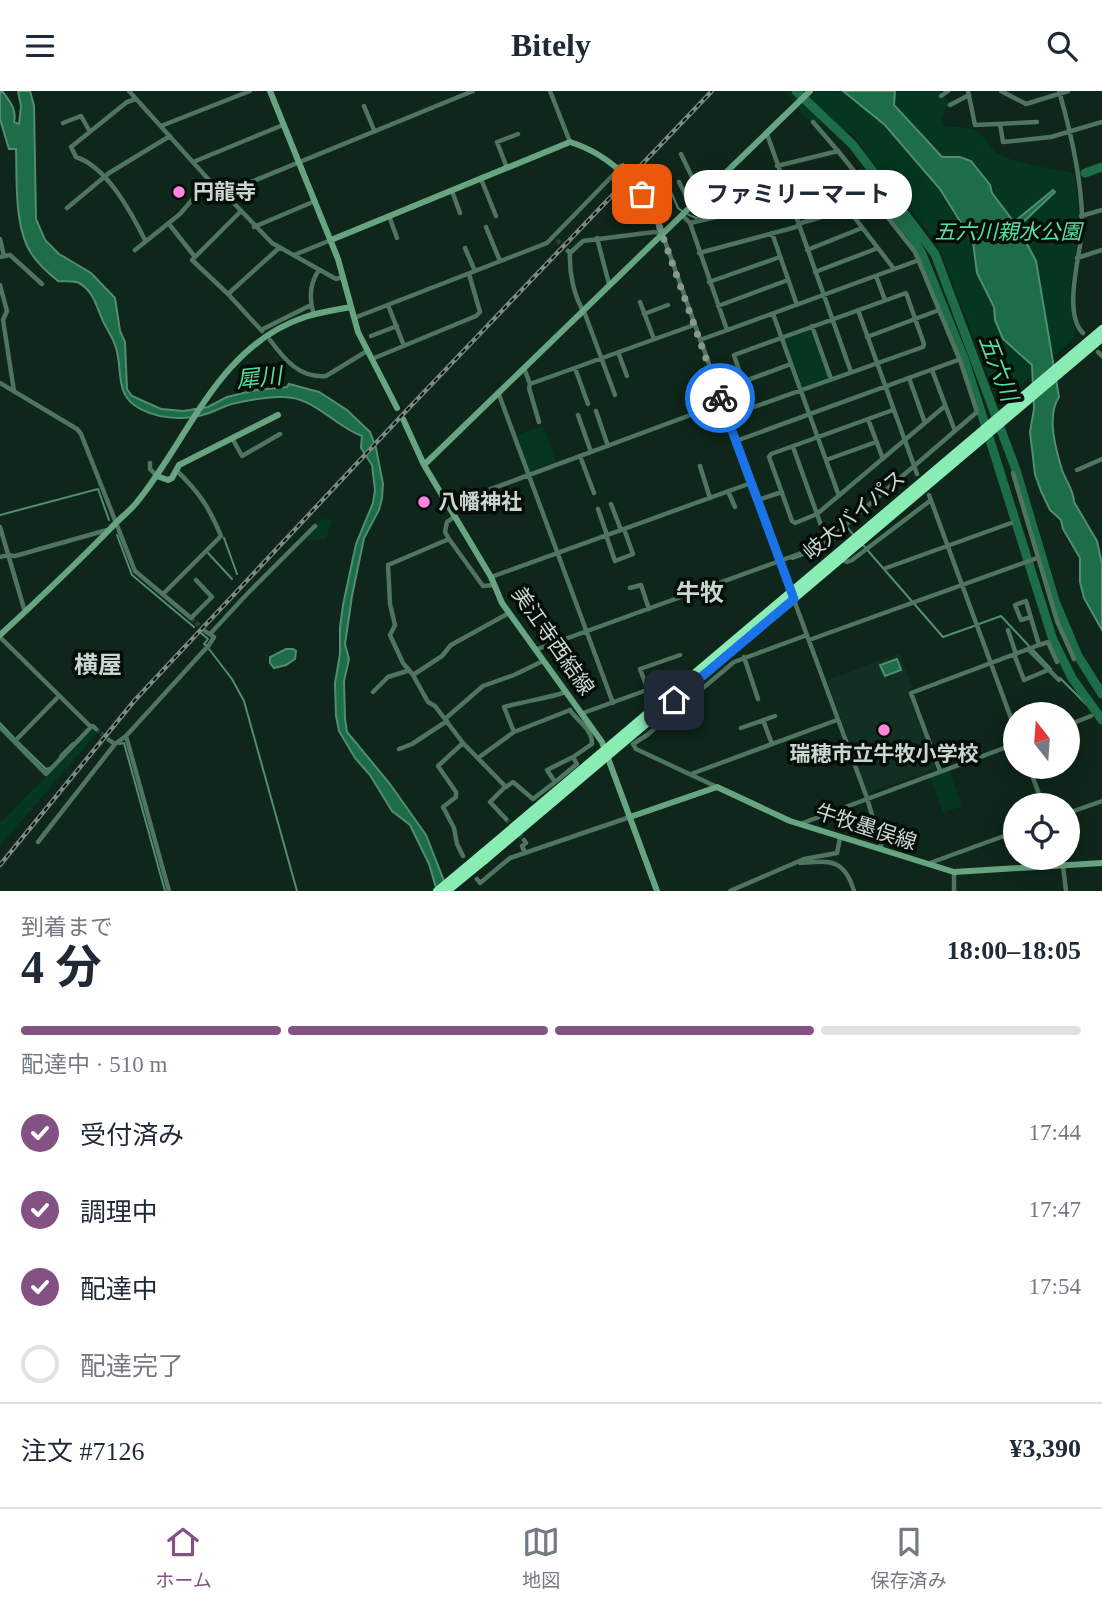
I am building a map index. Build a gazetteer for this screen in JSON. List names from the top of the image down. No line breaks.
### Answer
{"streets":{"highway":["岐大バイパス"],"street":["美江寺西結線","牛牧墨俣線"]},"crossings":[["岐大バイパス","美江寺西結線"]],"districts":["牛牧","横屋"],"water":["五六川","犀川"],"parks":["五六川親水公園"],"places":["円龍寺","ファミリーマート","八幡神社","瑞穂市立牛牧小学校"],"north":"top","page":{"header":"Bitely","bubble":"ファミリーマート","heading":["4 分","到着まで","18:00–18:05"],"panel":["注文 #7126","¥3,390"],"bar":"配達中 · 510 m","list":[["受付済み","17:44"],["調理中","17:47"],["配達中","17:54"],"配達完了"],"tabs":["ホーム","地図","保存済み"]}}
